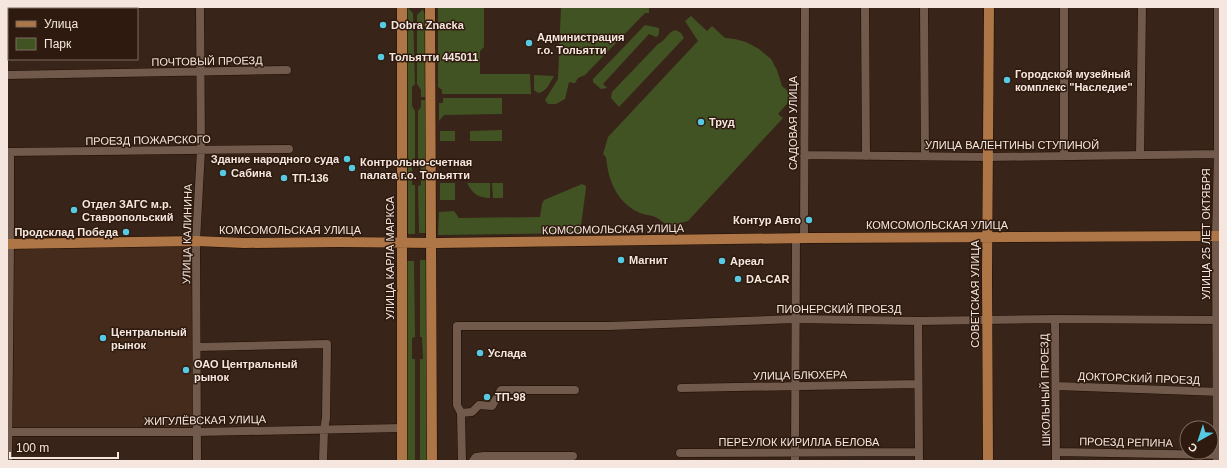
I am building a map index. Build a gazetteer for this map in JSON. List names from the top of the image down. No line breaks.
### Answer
{"streets":{"main road":["КОМСОМОЛЬСКАЯ УЛИЦА","УЛИЦА КАРЛА МАРКСА","СОВЕТСКАЯ УЛИЦА"],"street":["ПОЧТОВЫЙ ПРОЕЗД","САДОВАЯ УЛИЦА","ПРОЕЗД ПОЖАРСКОГО","УЛИЦА ВАЛЕНТИНЫ СТУПИНОЙ","УЛИЦА КАЛИНИНА","УЛИЦА 25 ЛЕТ ОКТЯБРЯ","ПИОНЕРСКИЙ ПРОЕЗД","УЛИЦА БЛЮХЕРА","ДОКТОРСКИЙ ПРОЕЗД","ШКОЛЬНЫЙ ПРОЕЗД","ЖИГУЛЁВСКАЯ УЛИЦА","ПЕРЕУЛОК КИРИЛЛА БЕЛОВА","ПРОЕЗД РЕПИНА"]},"crossings":[["ПОЧТОВЫЙ ПРОЕЗД","УЛИЦА КАЛИНИНА"],["САДОВАЯ УЛИЦА","УЛИЦА ВАЛЕНТИНЫ СТУПИНОЙ"],["САДОВАЯ УЛИЦА","КОМСОМОЛЬСКАЯ УЛИЦА"],["САДОВАЯ УЛИЦА","ПИОНЕРСКИЙ ПРОЕЗД"],["САДОВАЯ УЛИЦА","УЛИЦА БЛЮХЕРА"],["САДОВАЯ УЛИЦА","ПЕРЕУЛОК КИРИЛЛА БЕЛОВА"],["ПРОЕЗД ПОЖАРСКОГО","УЛИЦА КАЛИНИНА"],["УЛИЦА ВАЛЕНТИНЫ СТУПИНОЙ","УЛИЦА 25 ЛЕТ ОКТЯБРЯ"],["УЛИЦА ВАЛЕНТИНЫ СТУПИНОЙ","СОВЕТСКАЯ УЛИЦА"],["КОМСОМОЛЬСКАЯ УЛИЦА","УЛИЦА КАЛИНИНА"],["КОМСОМОЛЬСКАЯ УЛИЦА","УЛИЦА 25 ЛЕТ ОКТЯБРЯ"],["КОМСОМОЛЬСКАЯ УЛИЦА","УЛИЦА КАРЛА МАРКСА"],["КОМСОМОЛЬСКАЯ УЛИЦА","СОВЕТСКАЯ УЛИЦА"],["УЛИЦА КАЛИНИНА","ЖИГУЛЁВСКАЯ УЛИЦА"],["УЛИЦА 25 ЛЕТ ОКТЯБРЯ","ПИОНЕРСКИЙ ПРОЕЗД"],["УЛИЦА 25 ЛЕТ ОКТЯБРЯ","ДОКТОРСКИЙ ПРОЕЗД"],["УЛИЦА КАРЛА МАРКСА","ЖИГУЛЁВСКАЯ УЛИЦА"],["СОВЕТСКАЯ УЛИЦА","ПИОНЕРСКИЙ ПРОЕЗД"],["ПИОНЕРСКИЙ ПРОЕЗД","ШКОЛЬНЫЙ ПРОЕЗД"],["ДОКТОРСКИЙ ПРОЕЗД","ШКОЛЬНЫЙ ПРОЕЗД"],["ШКОЛЬНЫЙ ПРОЕЗД","ПРОЕЗД РЕПИНА"]],"places":["Dobra Znacka","Администрация г.о. Тольятти","Тольятти 445011","Городской музейный комплекс \"Наследие\"","Труд","Здание народного суда","Контрольно-счетная палата г.о. Тольятти","Сабина","ТП-136","Отдел ЗАГС м.р. Ставропольский","Контур Авто","Продсклад Победа","Магнит","Ареал","DA-CAR","Центральный рынок","Услада","ОАО Центральный рынок","ТП-98"],"legend":["Улица","Парк"],"scale_bar":"100 m","north":"bottom left"}
